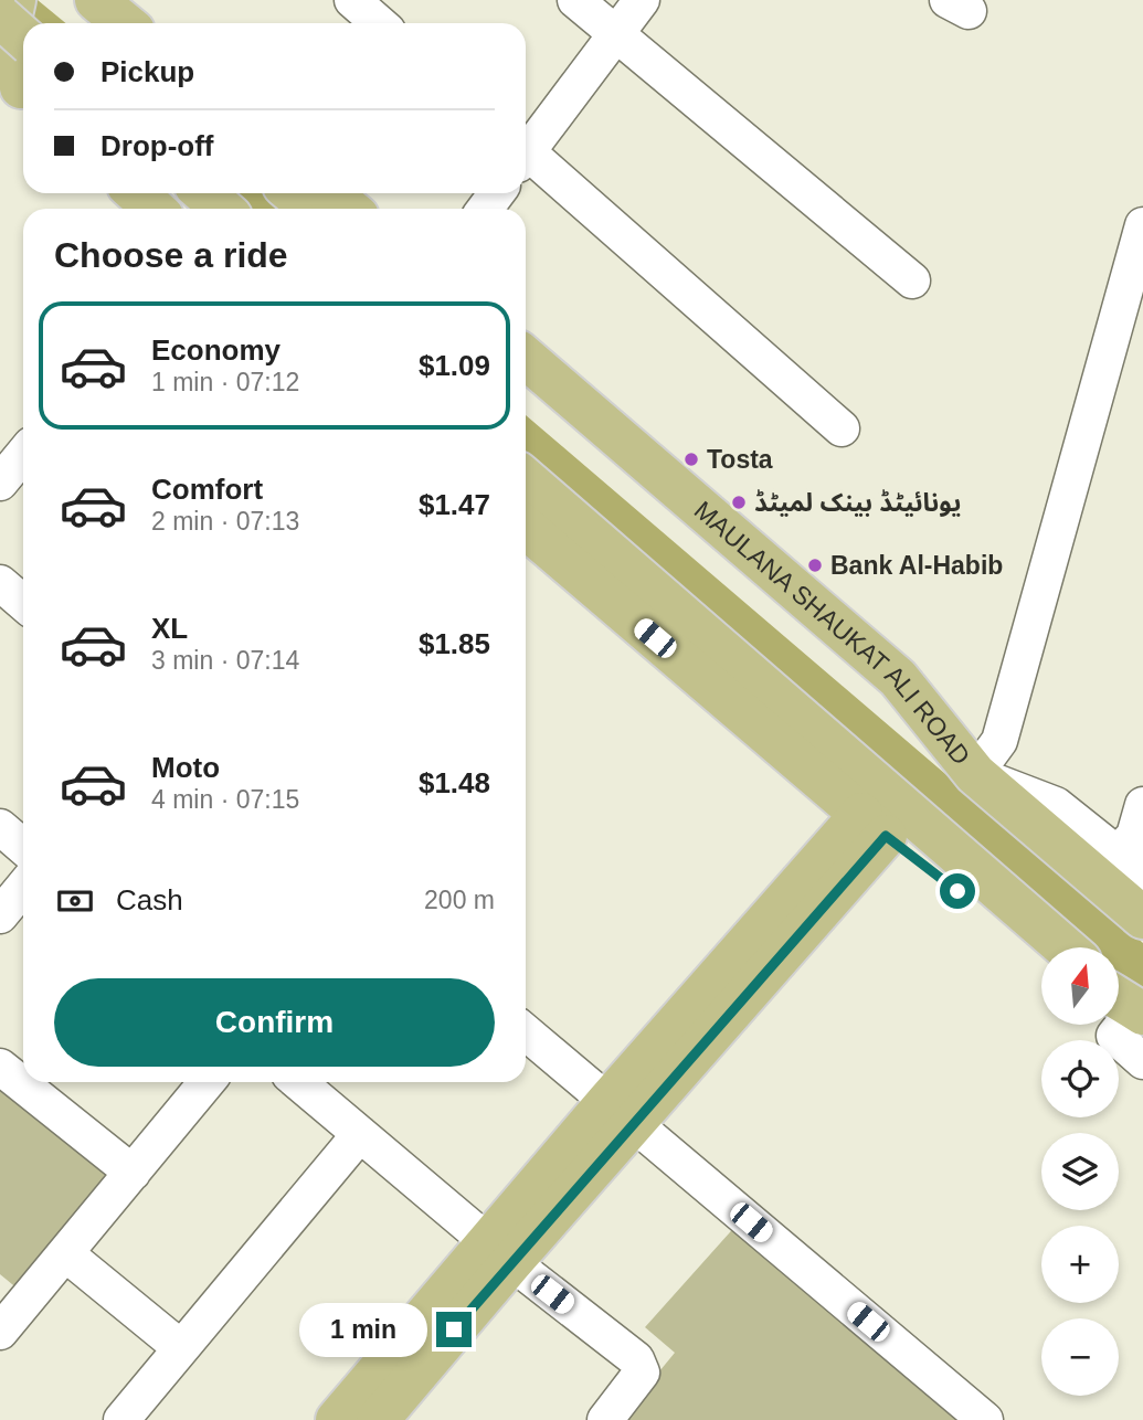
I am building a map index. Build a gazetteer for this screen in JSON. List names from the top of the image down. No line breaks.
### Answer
{"streets":{"main road":["MAULANA SHAUKAT ALI ROAD"]},"places":["Tosta","یونائیٹڈ بینک لمیٹڈ","Bank Al-Habib"],"north":"top","page":{"banner":["Pickup","Drop-off"],"heading":"Choose a ride","list":[{"name":"Economy","note":"1 min · 07:12","value":"$1.09"},{"name":"Comfort","note":"2 min · 07:13","value":"$1.47"},{"name":"XL","note":"3 min · 07:14","value":"$1.85"},{"name":"Moto","note":"4 min · 07:15","value":"$1.48"}],"pay":["Cash","200 m"],"map_buttons":["+","−"],"buttons":"Confirm","bubble":"1 min"}}
